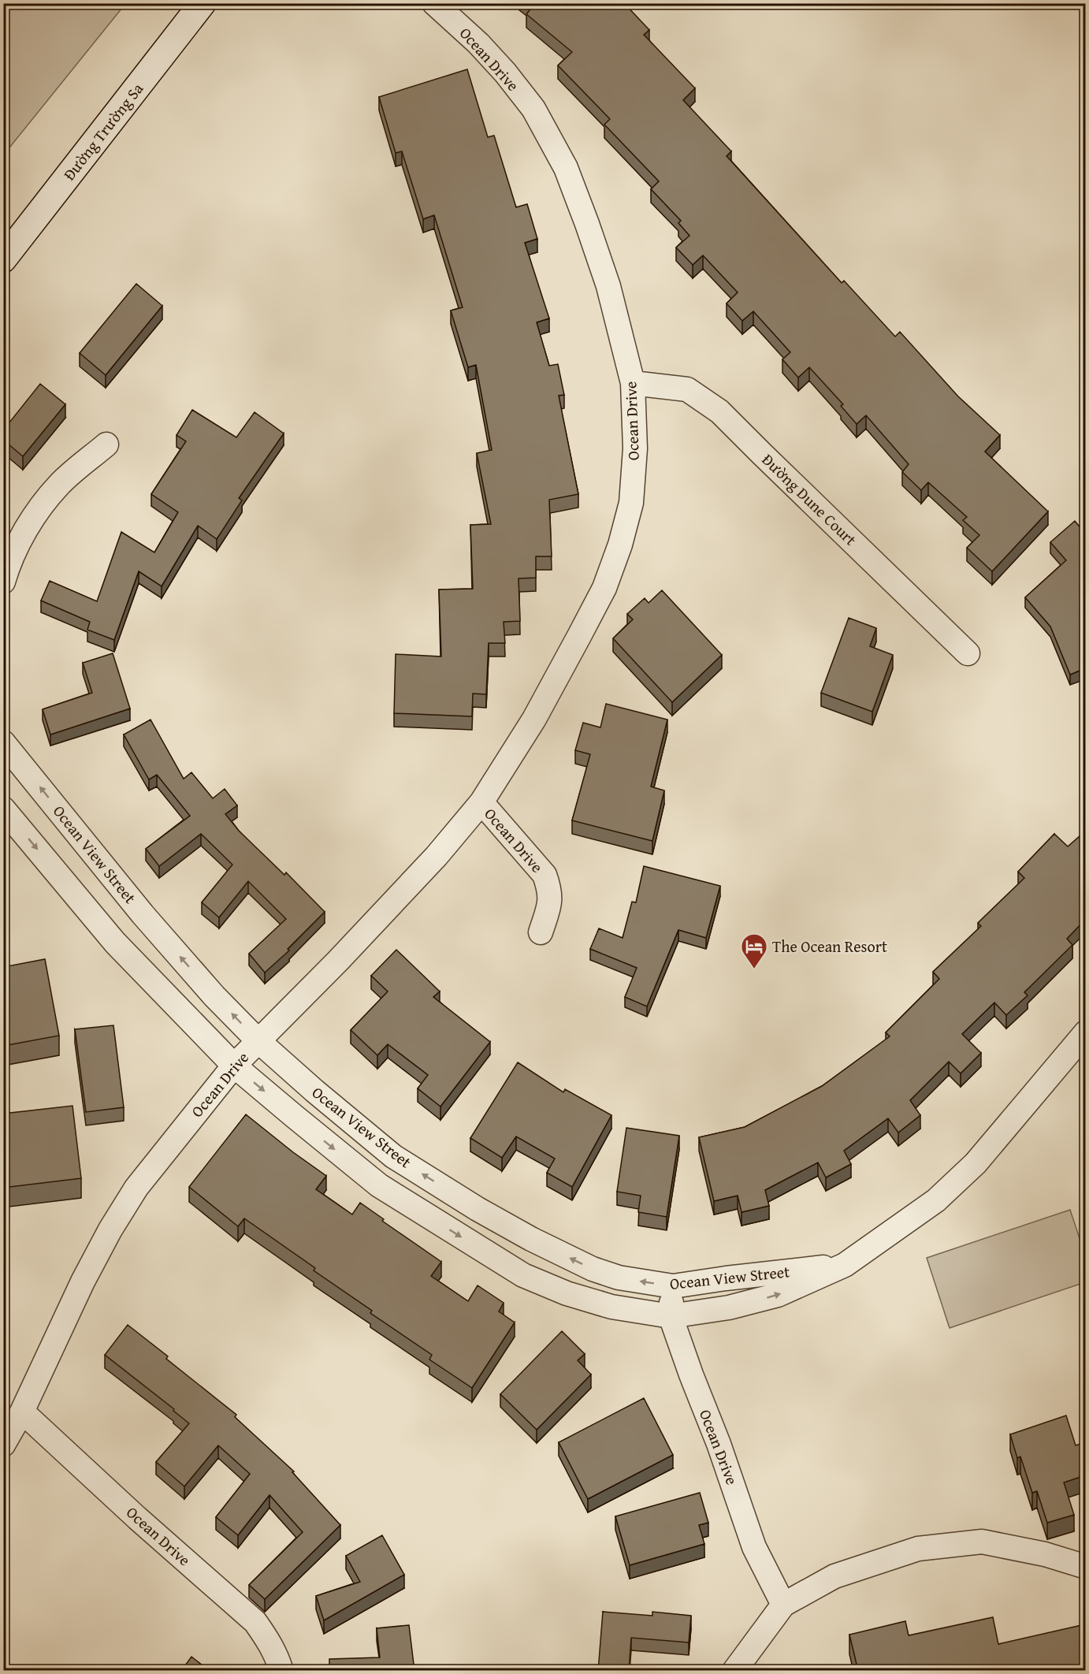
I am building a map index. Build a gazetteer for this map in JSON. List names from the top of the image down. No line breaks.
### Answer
{"streets":{"main road":["Đường Trường Sa"],"street":["Ocean Drive","Đường Dune Court","Ocean View Street"]},"crossings":[["Ocean Drive","Đường Dune Court"],["Ocean Drive","Ocean View Street"]],"places":{"hotel":["The Ocean Resort"]}}
